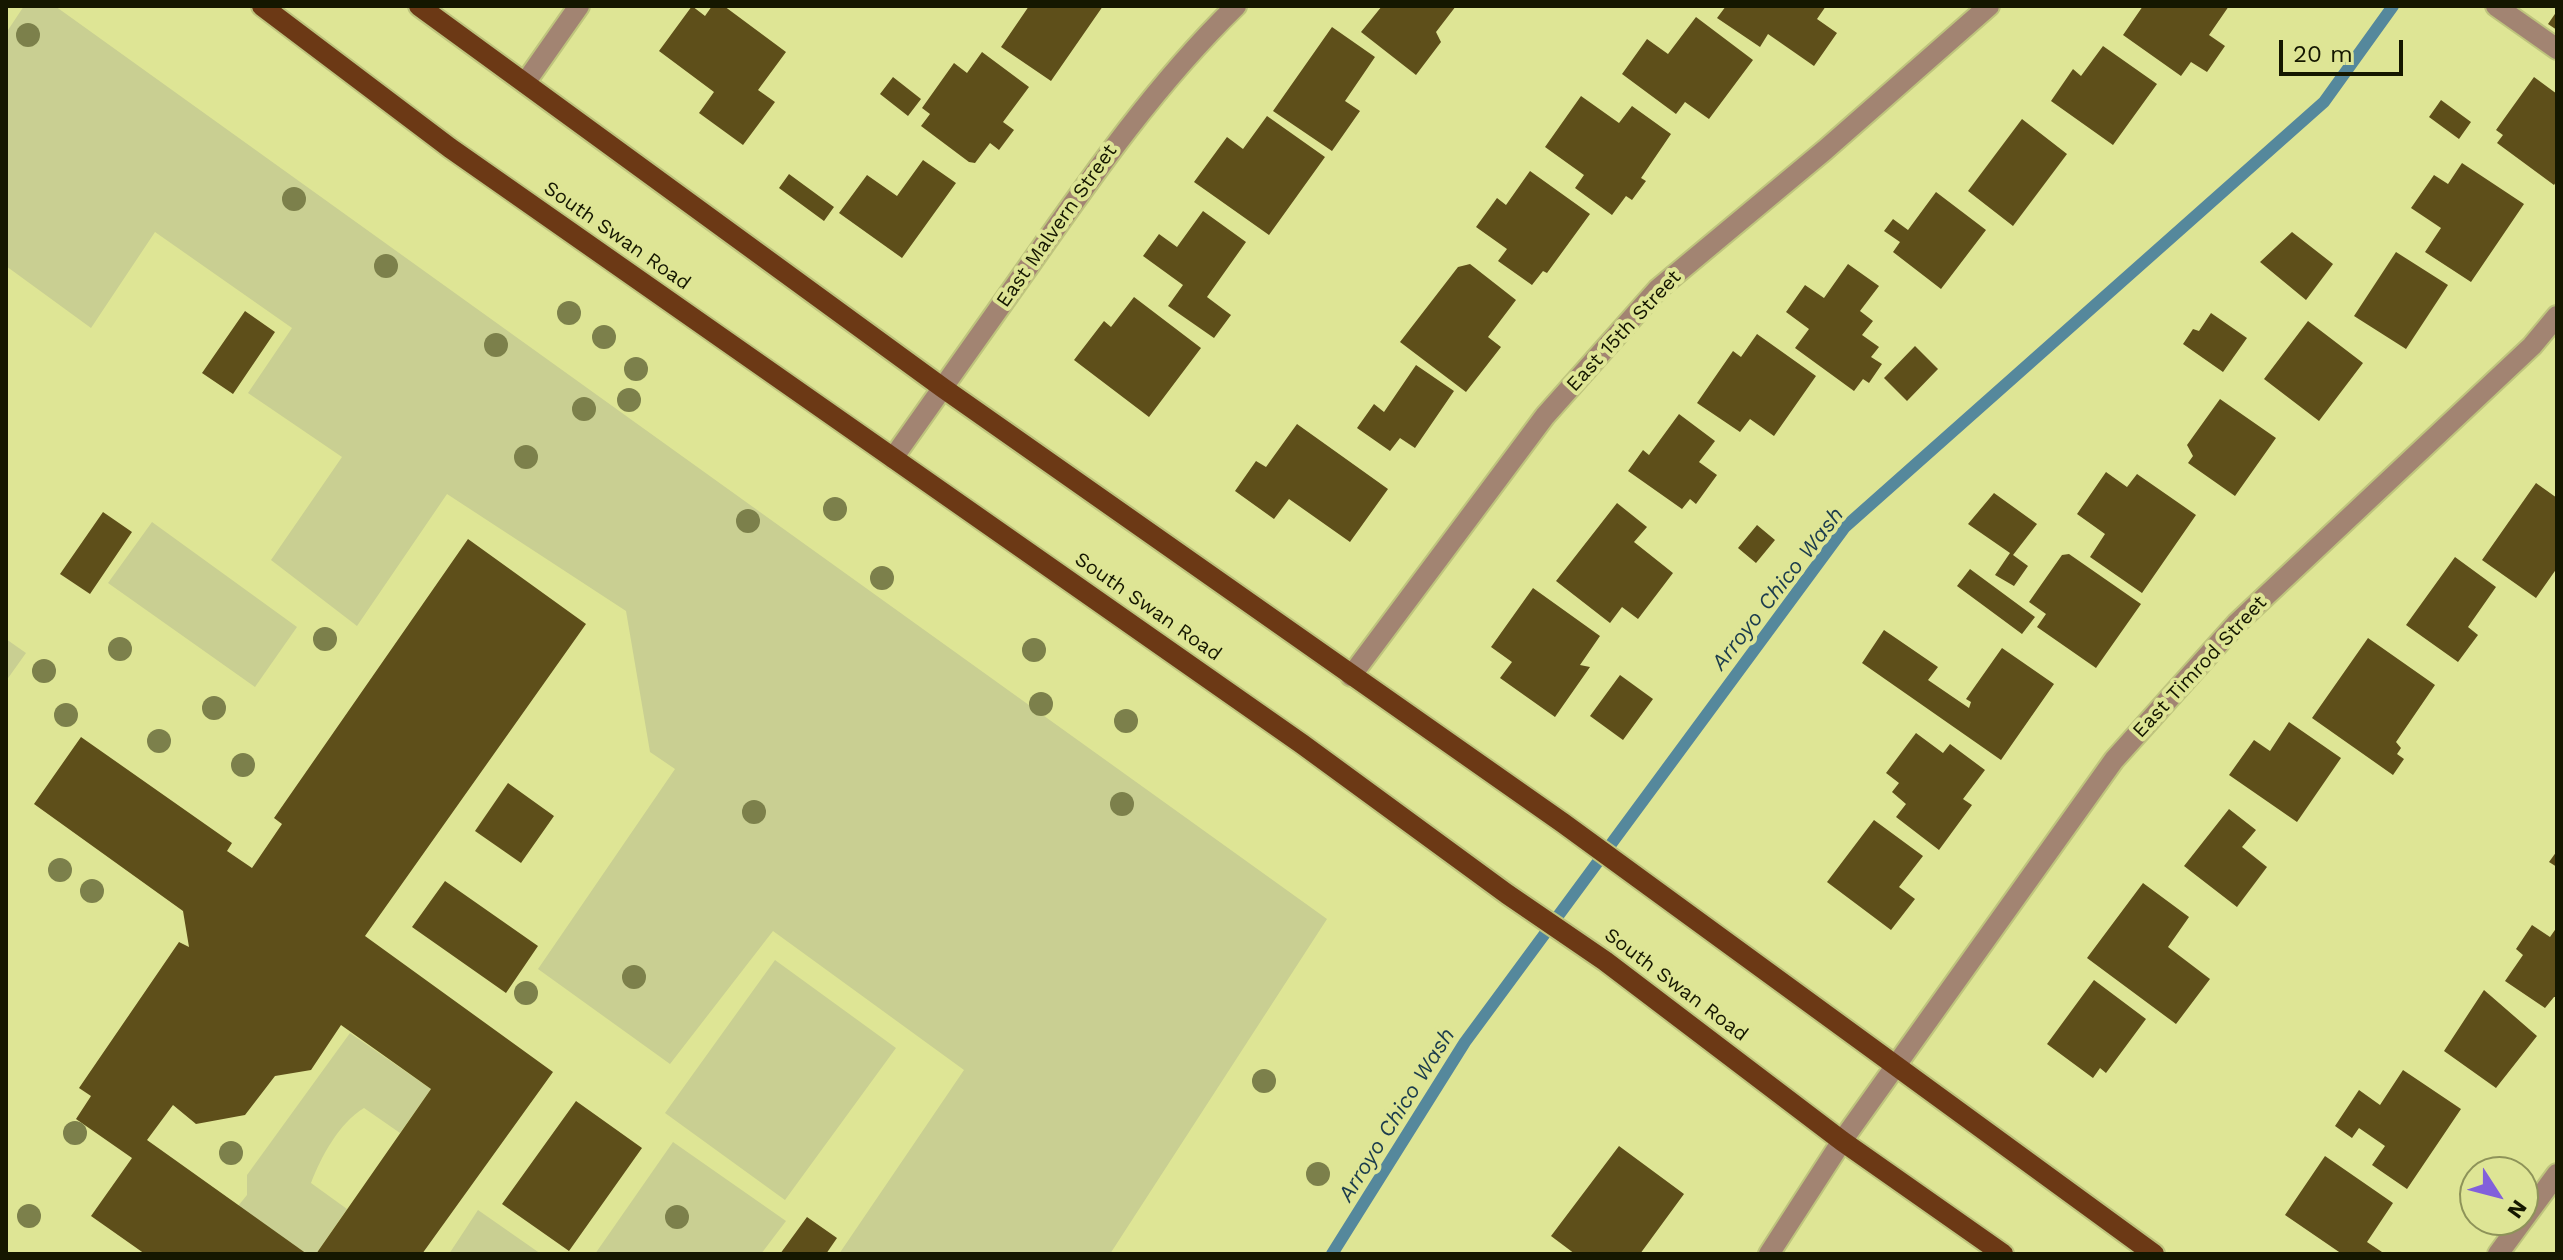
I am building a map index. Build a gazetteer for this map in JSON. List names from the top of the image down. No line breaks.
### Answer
{"streets":{"main road":["South Swan Road"],"street":["East Malvern Street","East 15th Street","East Timrod Street"]},"crossings":[["East Malvern Street","South Swan Road"],["South Swan Road","East Timrod Street"]],"water":["Arroyo Chico Wash"],"scale_bar":"20 m","north":"bottom right"}
